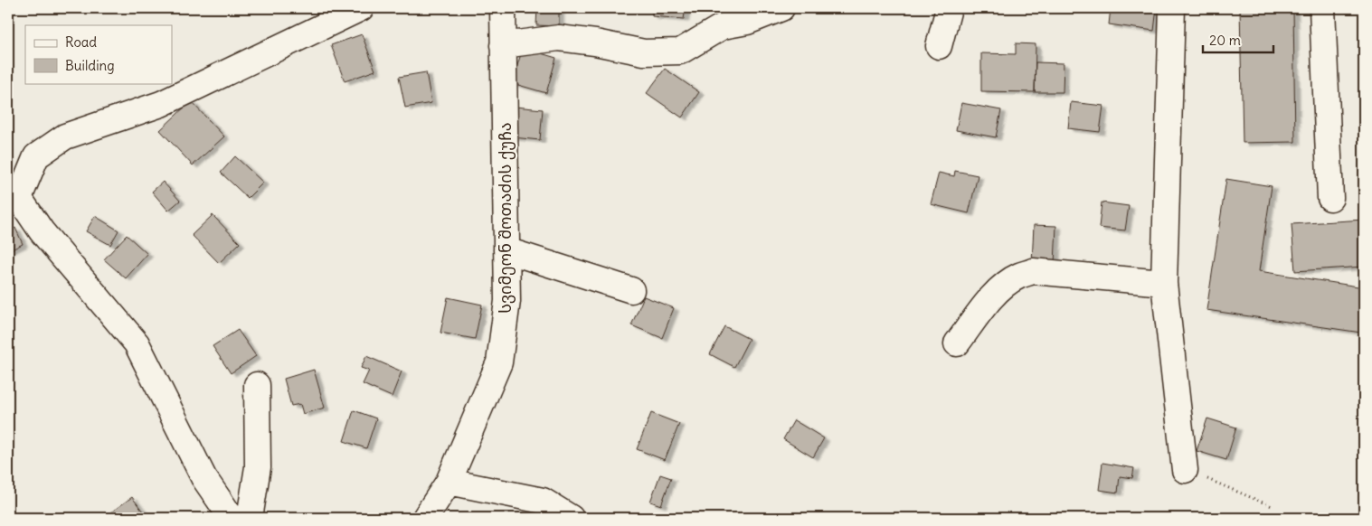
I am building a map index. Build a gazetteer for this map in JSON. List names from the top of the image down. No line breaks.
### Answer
{"streets":{"street":["სვიმეონ შოთაძის ქუჩა"]},"legend":["Road","Building"],"scale_bar":"20 m"}
